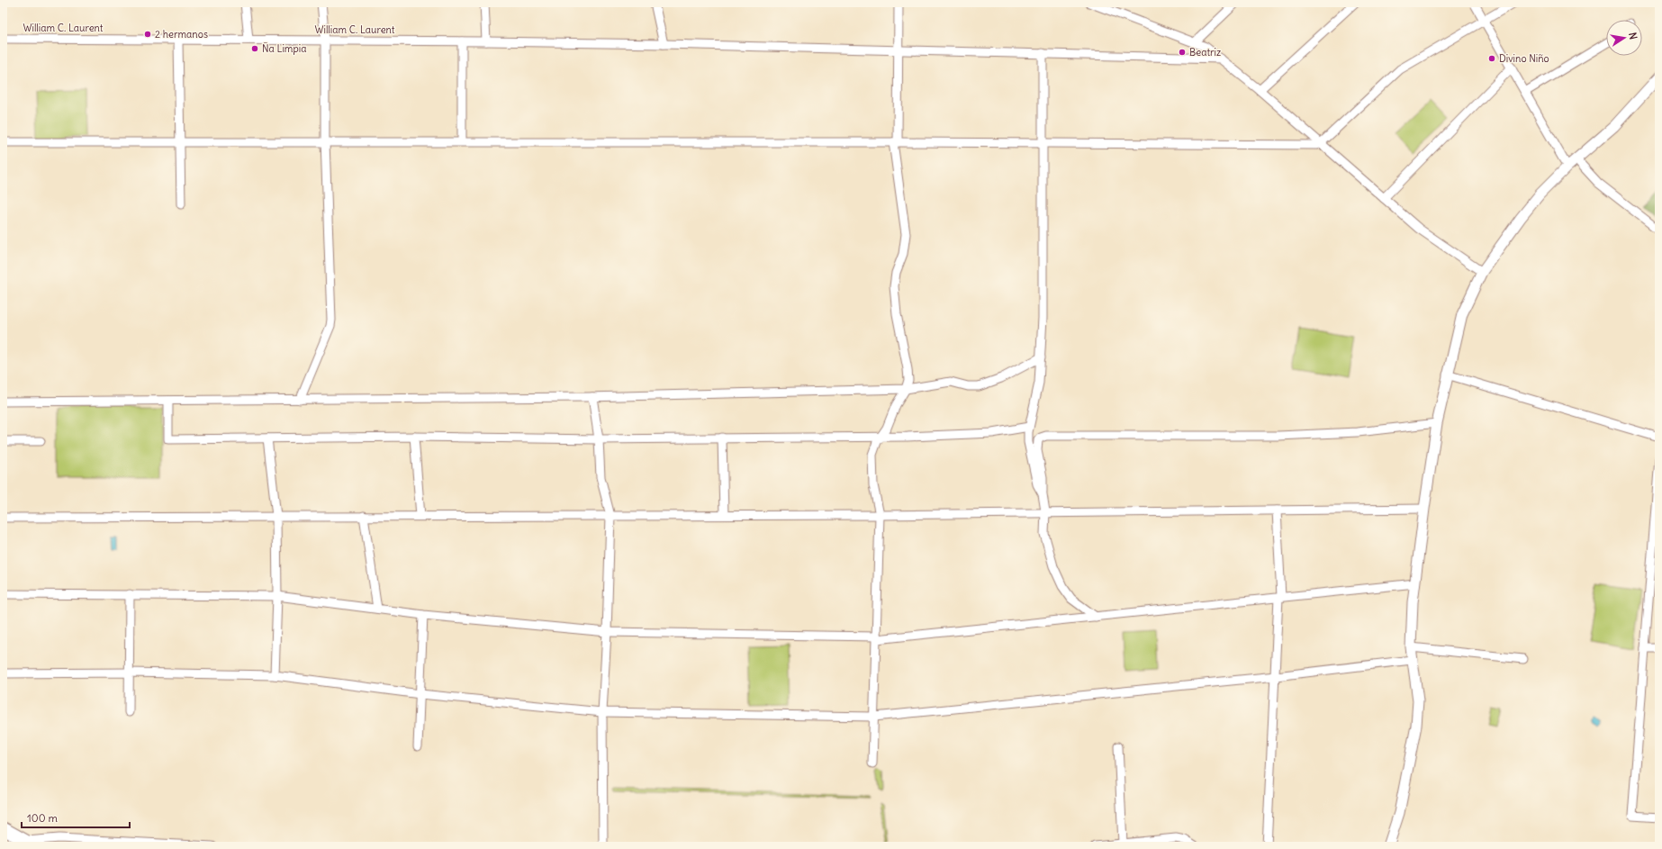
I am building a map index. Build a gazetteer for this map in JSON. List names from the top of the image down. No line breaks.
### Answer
{"streets":{"street":["William C. Laurent"]},"places":["2 hermanos","Ña Limpia","Beatriz","Divino Niño"],"scale_bar":"100 m","north":"right"}
